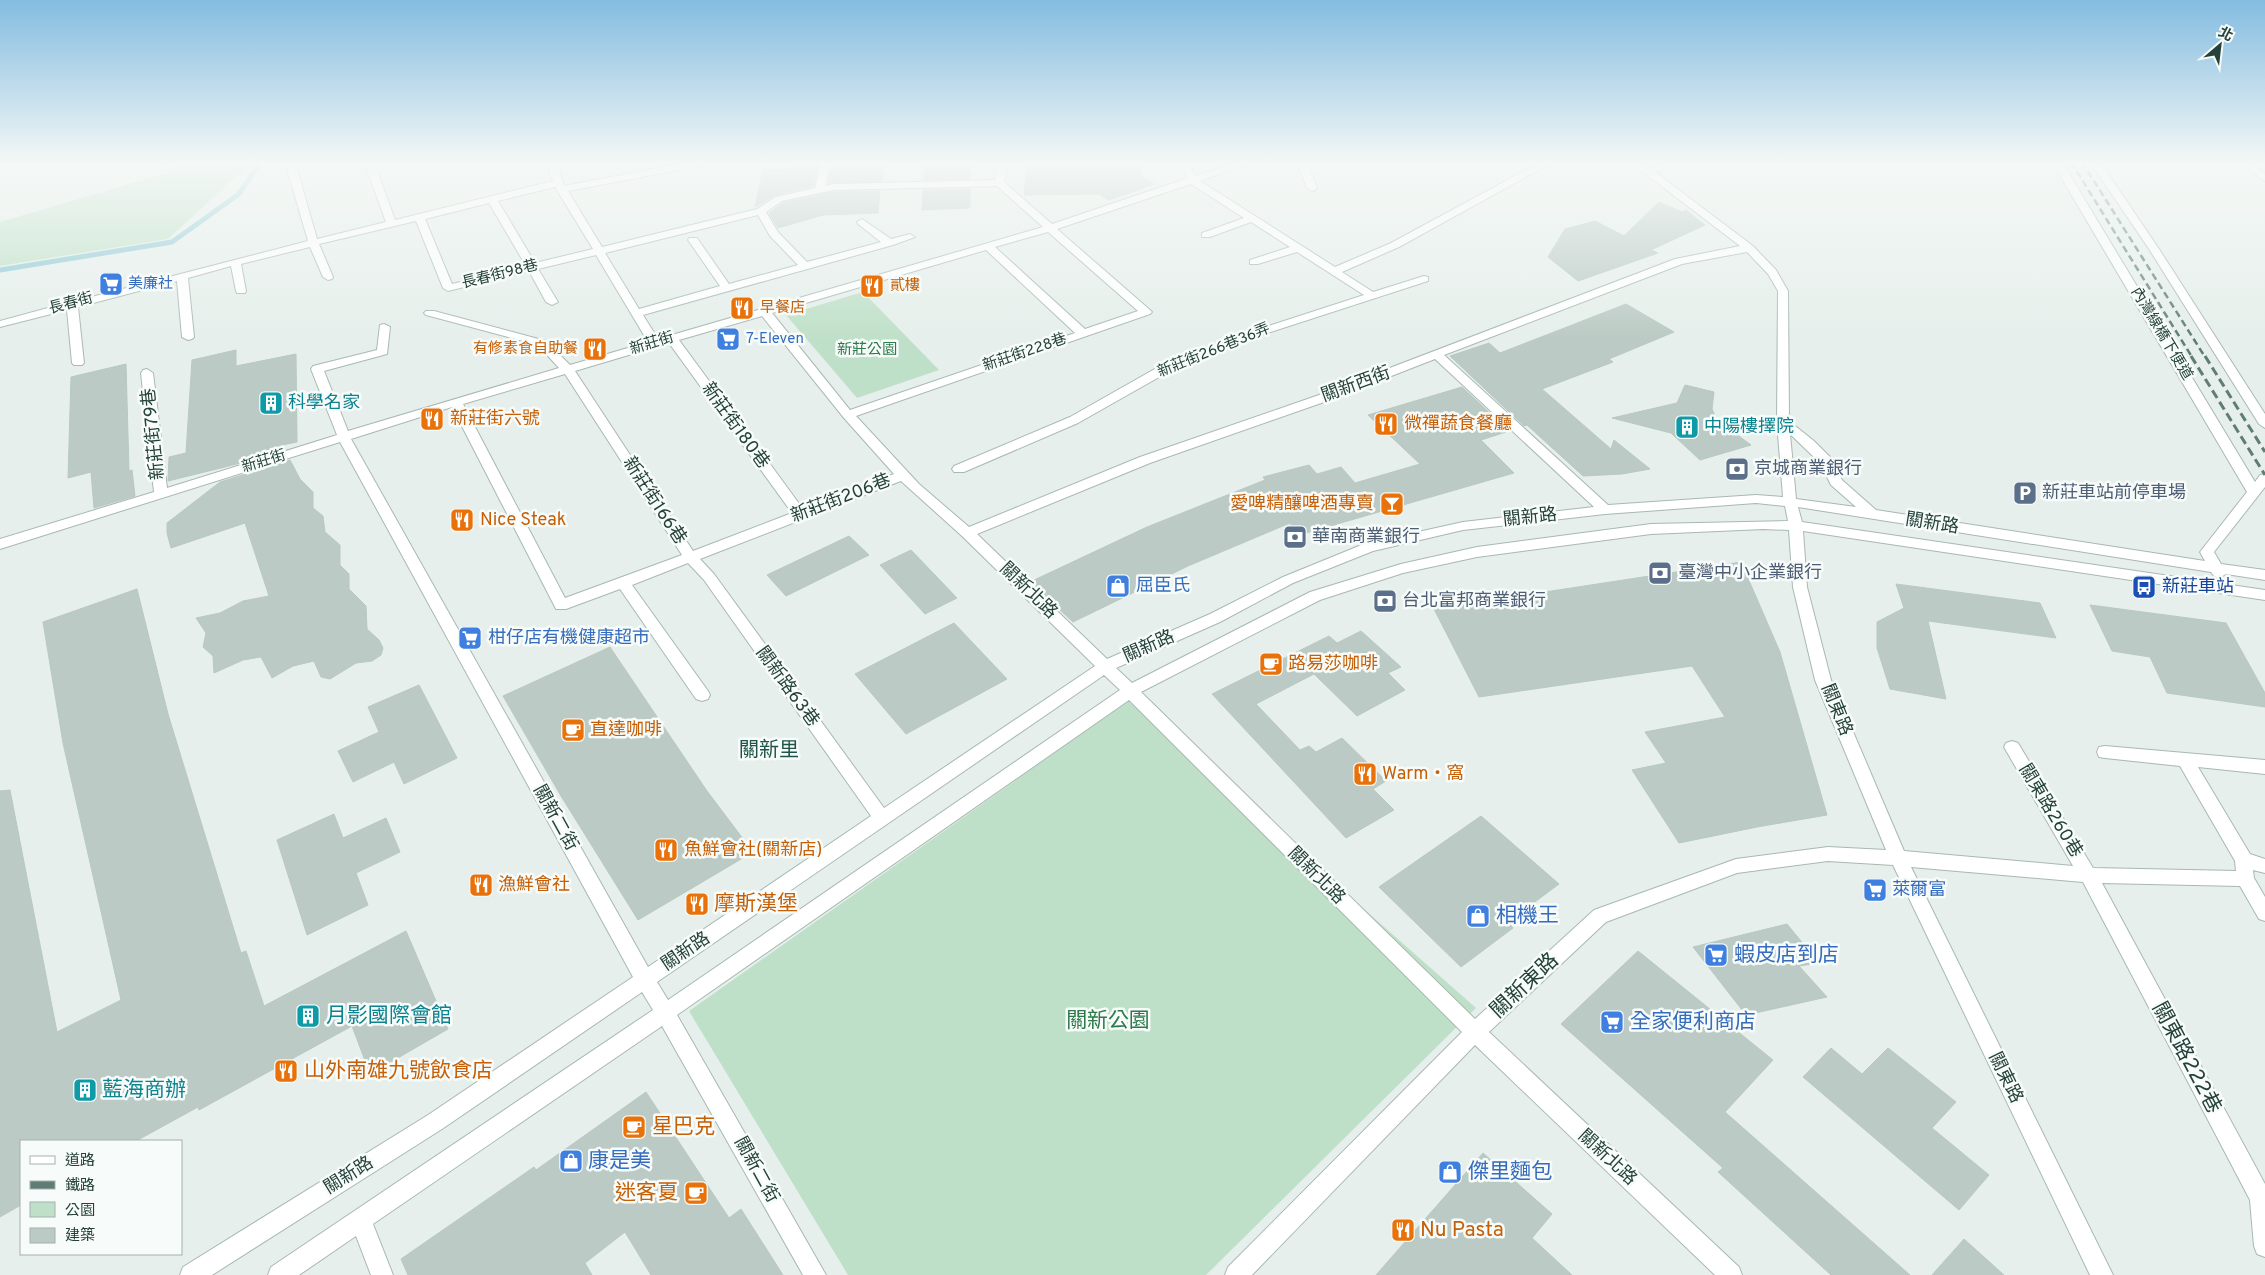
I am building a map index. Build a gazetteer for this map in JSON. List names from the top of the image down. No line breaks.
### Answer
{"streets":{"street":["長春街98巷","長春街","內灣線橋下便道","新莊街","新莊街266巷36弄","新莊街228巷","關新西街","新莊街180巷","新莊街79巷","新莊街206巷","新莊街166巷","關新路","關新北路","關新路63巷","關東路","關東路260巷","關新二街","關新東路","關東路222巷"]},"crossings":[["新莊街","新莊街228巷"],["新莊街","新莊街180巷"],["新莊街","新莊街79巷"],["新莊街","新莊街206巷"],["新莊街","新莊街166巷"],["新莊街","關新二街"],["新莊街228巷","新莊街206巷"],["關新西街","關新北路"],["關新西街","關東路"],["新莊街180巷","新莊街206巷"],["新莊街206巷","新莊街166巷"],["新莊街206巷","關新北路"],["新莊街206巷","關新路63巷"],["新莊街166巷","關新路63巷"],["關新路","關新北路"],["關新路","關新路63巷"],["關新路","關東路"],["關新路","關新二街"],["關新北路","關新東路"],["關東路","關新東路"],["關東路260巷","關新東路"],["關東路260巷","關東路222巷"],["關新東路","關東路222巷"]],"districts":["關新里"],"parks":["新莊公園","關新公園"],"places":{"supermarket":["美廉社","7-Eleven","柑仔店有機健康超市","萊爾富","蝦皮店到店","全家便利商店"],"restaurant":["貳樓","早餐店","有修素食自助餐","新莊街六號","微禪蔬食餐廳","Nice Steak","Warm・窩","魚鮮會社(關新店)","漁鮮會社","摩斯漢堡","山外南雄九號飲食店","Nu Pasta"],"building":["科學名家","中陽樓擇院","月影國際會館","藍海商辦"],"bank":["京城商業銀行","華南商業銀行","臺灣中小企業銀行","台北富邦商業銀行"],"parking":["新莊車站前停車場"],"bar":["愛啤精釀啤酒專賣"],"shop":["屈臣氏","相機王","康是美","傑里麵包"],"bus stop":["新莊車站"],"cafe":["路易莎咖啡","直達咖啡","星巴克","迷客夏"]},"legend":["道路","鐵路","公園","建築"],"north":"top right"}
